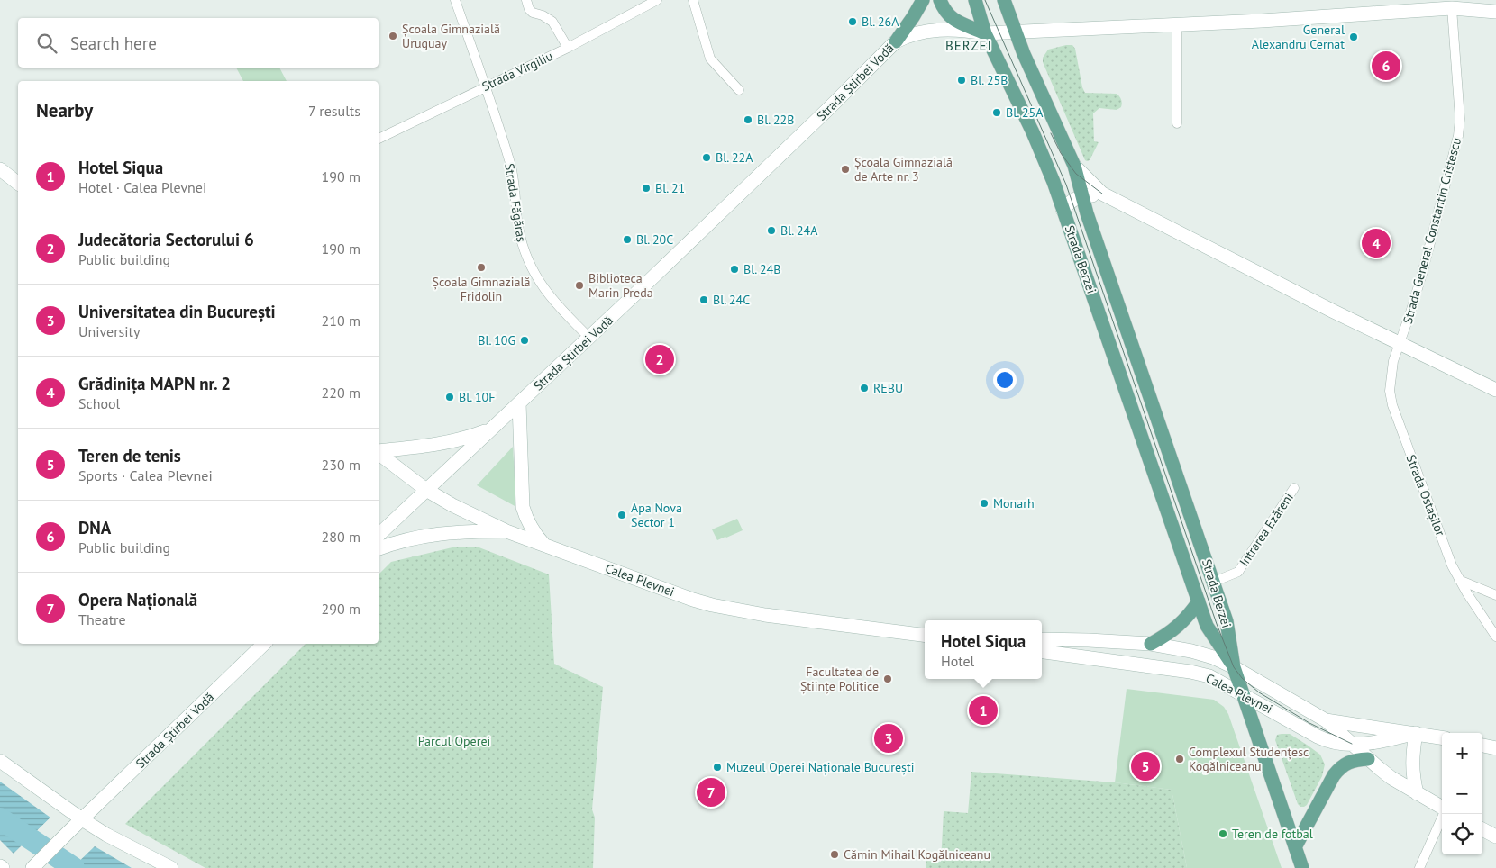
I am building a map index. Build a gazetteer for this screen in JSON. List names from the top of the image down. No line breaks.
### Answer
{"streets":{"main road":["Strada Știrbei Vodă","Strada Berzei","Calea Plevnei"],"street":["Strada Virgiliu","Strada Făgăraș","Strada General Constantin Cristescu","Strada Ostașilor","Intrarea Ezăreni"]},"crossings":[["Strada Virgiliu","Strada Făgăraș"],["Strada Știrbei Vodă","Strada Făgăraș"],["Strada Știrbei Vodă","Strada General Constantin Cristescu"],["Strada Știrbei Vodă","Strada Berzei"],["Strada Știrbei Vodă","Calea Plevnei"],["Strada General Constantin Cristescu","Strada Ostașilor"],["Strada Berzei","Intrarea Ezăreni"],["Strada Berzei","Calea Plevnei"]],"districts":["BERZEI"],"parks":["Parcul Operei"],"places":["Bl. 26A","Școala Gimnazială Uruguay","General Alexandru Cernat","Bl. 25B","Bl. 25A","Bl. 22B","Bl. 22A","Școala Gimnazială de Arte nr. 3","Bl. 21","Bl. 24A","Bl. 20C","Școala Gimnazială Fridolin","Bl. 24B","Biblioteca Marin Preda","Bl. 24C","Bl. 10G","REBU","Bl. 10F","Monarh","Apa Nova Sector 1","Facultatea de Științe Politice","Complexul Studențesc Kogălniceanu","Muzeul Operei Naționale București","Teren de fotbal","Cămin Mihail Kogălniceanu"],"page":{"search":"Search here","pins":["6","4","2","1","3","5","7"],"heading":["Nearby","7 results"],"list":[{"mark":"1","name":"Hotel Siqua","note":"Hotel · Calea Plevnei","value":"190 m"},{"mark":"2","name":"Judecătoria Sectorului 6","note":"Public building","value":"190 m"},{"mark":"3","name":"Universitatea din București","note":"University","value":"210 m"},{"mark":"4","name":"Grădinița MAPN nr. 2","note":"School","value":"220 m"},{"mark":"5","name":"Teren de tenis","note":"Sports · Calea Plevnei","value":"230 m"},{"mark":"6","name":"DNA","note":"Public building","value":"280 m"},{"mark":"7","name":"Opera Națională","note":"Theatre","value":"290 m"}],"popup":["Hotel Siqua","Hotel"],"map_buttons":["+","−"]}}
